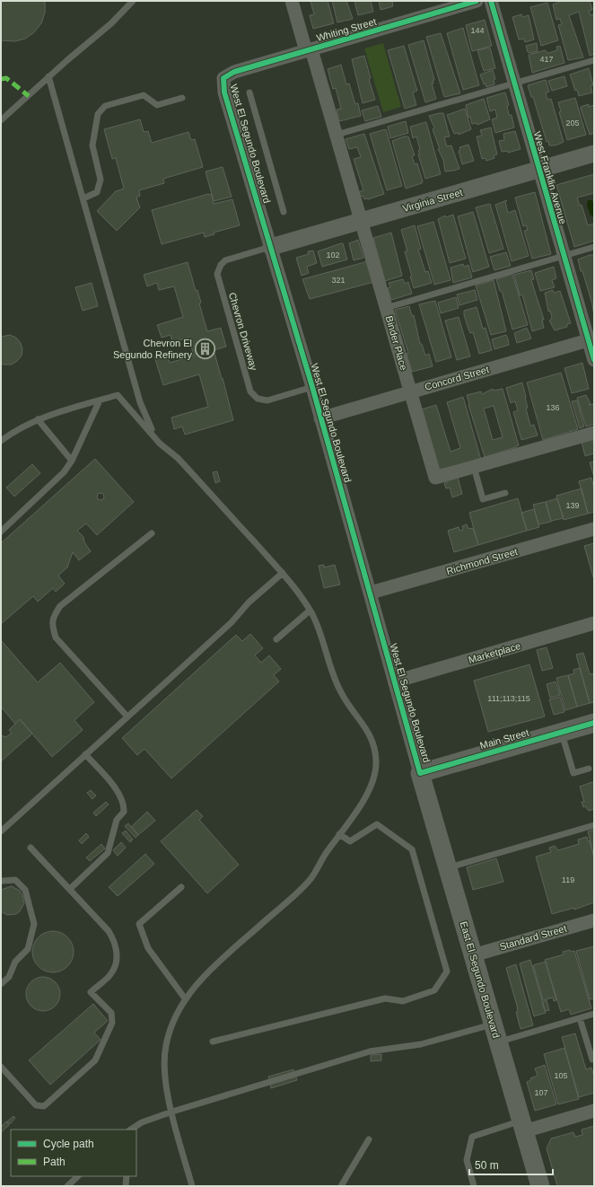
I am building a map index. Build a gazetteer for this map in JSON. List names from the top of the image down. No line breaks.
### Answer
{"streets":{"main road":["Main Street","East El Segundo Boulevard"],"street":["Whiting Street","West El Segundo Boulevard","West Franklin Avenue","Virginia Street","Binder Place","Concord Street","Richmond Street","Marketplace","Standard Street"],"lane":["Chevron Driveway"]},"crossings":[["Whiting Street","West El Segundo Boulevard"],["Whiting Street","Binder Place"],["West El Segundo Boulevard","Virginia Street"],["West El Segundo Boulevard","Chevron Driveway"],["West El Segundo Boulevard","Concord Street"],["West El Segundo Boulevard","Richmond Street"],["West El Segundo Boulevard","Marketplace"],["West El Segundo Boulevard","Main Street"],["West El Segundo Boulevard","East El Segundo Boulevard"],["West Franklin Avenue","Virginia Street"],["West Franklin Avenue","Concord Street"],["Virginia Street","Chevron Driveway"],["Virginia Street","Binder Place"],["Binder Place","Concord Street"],["Main Street","East El Segundo Boulevard"],["Standard Street","East El Segundo Boulevard"]],"places":{"building":["Chevron El Segundo Refinery"]},"house_numbers":["144","417","205","102","321","136","139","111;113;115","119","105","107"],"legend":["Cycle path","Path"],"scale_bar":"50 m"}
